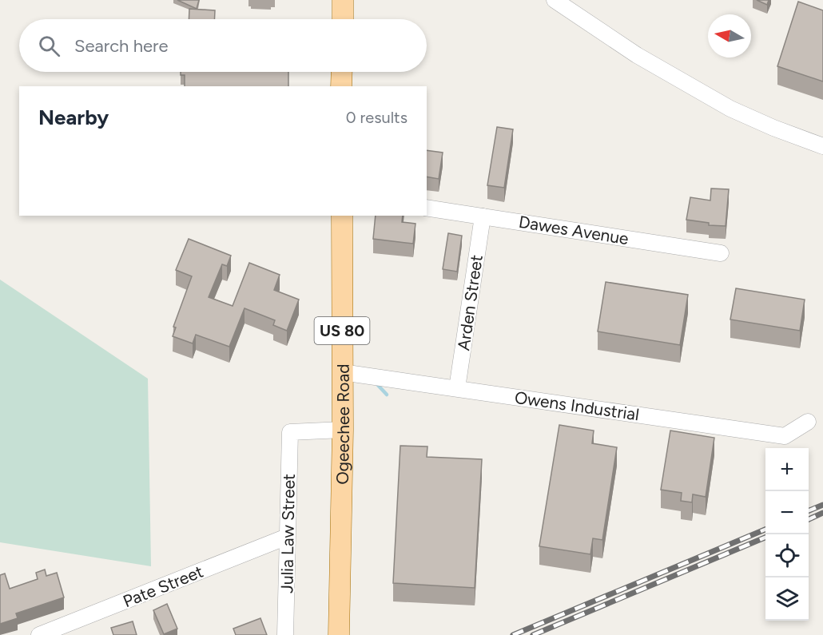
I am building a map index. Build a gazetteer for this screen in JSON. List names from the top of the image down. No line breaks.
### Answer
{"streets":{"main road":["US 80","Ogeechee Road"],"street":["Dawes Avenue","Arden Street","Owens Industrial","Julia Law Street","Pate Street"]},"crossings":[["Dawes Avenue","Arden Street"],["Arden Street","Owens Industrial"],["Owens Industrial","Ogeechee Road"],["Ogeechee Road","Julia Law Street"],["Julia Law Street","Pate Street"]],"north":"left","page":{"search":"Search here","heading":["Nearby","0 results"],"map_buttons":["+","−"]}}
